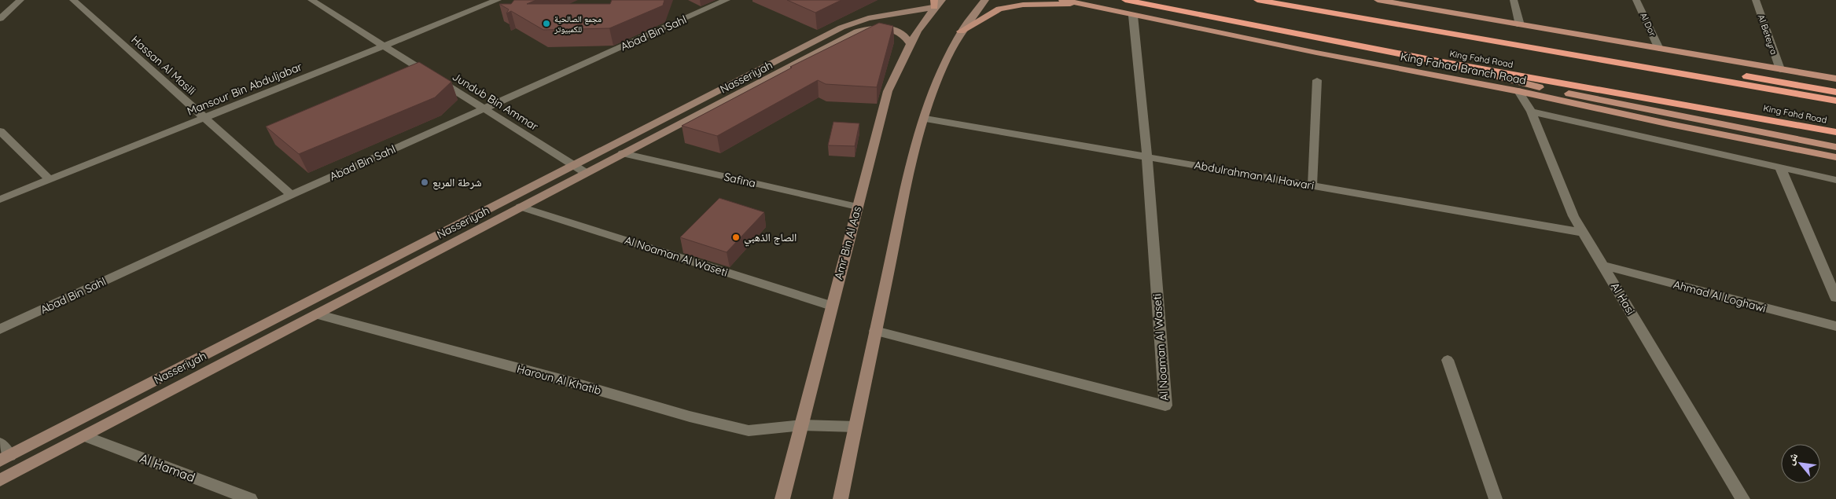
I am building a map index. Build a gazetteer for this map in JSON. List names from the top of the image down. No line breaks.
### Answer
{"streets":{"highway":["King Fahd Road"],"main road":["King Fahad Branch Road"],"street":["Al Dor","Abad Bin Sahl","Al Beteyra","Hassan Al Masili","Nasseriyah","Mansour Bin Abduljabar","Jundub Bin Ammar","Abdulrahman Al Hawari","Safina","Amr Bin Al Aas","Al Noaman Al Waseti","Ahmad Al Loghawi","Al Hasi","Haroun Al Khatib","Al Hamad"]},"crossings":[["Abad Bin Sahl","Hassan Al Masili"],["Abad Bin Sahl","Jundub Bin Ammar"],["Hassan Al Masili","Mansour Bin Abduljabar"],["King Fahad Branch Road","Al Noaman Al Waseti"],["King Fahad Branch Road","Al Hasi"],["Nasseriyah","Jundub Bin Ammar"],["Nasseriyah","Safina"],["Nasseriyah","Amr Bin Al Aas"],["Nasseriyah","Al Noaman Al Waseti"],["Nasseriyah","Haroun Al Khatib"],["Nasseriyah","Al Hamad"],["Mansour Bin Abduljabar","Jundub Bin Ammar"],["Abdulrahman Al Hawari","Al Noaman Al Waseti"],["Abdulrahman Al Hawari","Al Hasi"],["Safina","Amr Bin Al Aas"],["Amr Bin Al Aas","Al Noaman Al Waseti"],["Amr Bin Al Aas","Haroun Al Khatib"],["Ahmad Al Loghawi","Al Hasi"]],"places":["مجمع الصالحية للكمبيوتر","شرطة المربع","الصاج الذهبي"],"north":"top left"}
